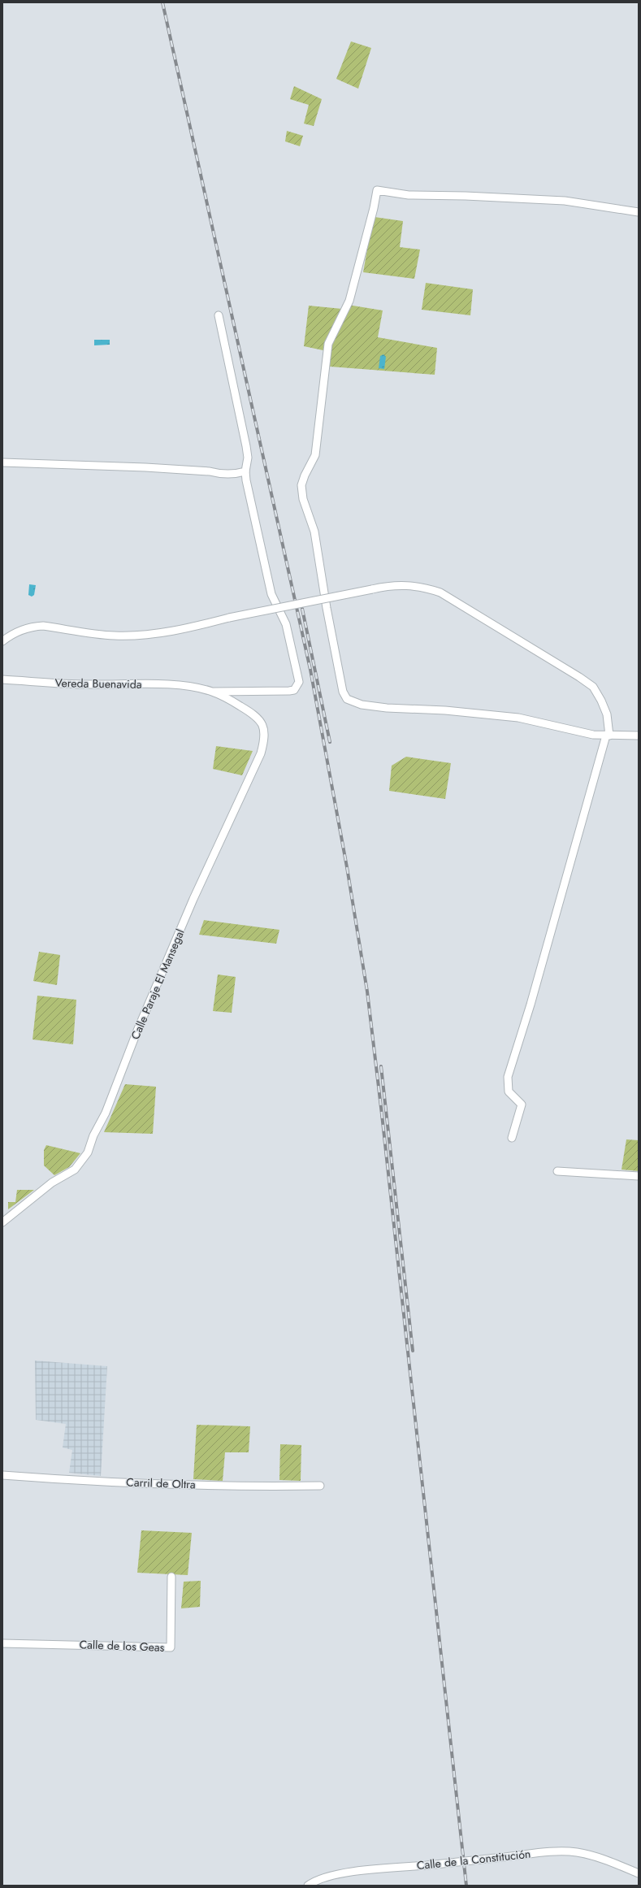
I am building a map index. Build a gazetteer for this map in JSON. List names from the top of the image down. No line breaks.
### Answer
{"streets":{"street":["Vereda Buenavida","Calle Paraje El Mansegal","Carril de Oltra","Calle de los Geas","Calle de la Constitución"]},"crossings":[["Vereda Buenavida","Calle Paraje El Mansegal"]]}
